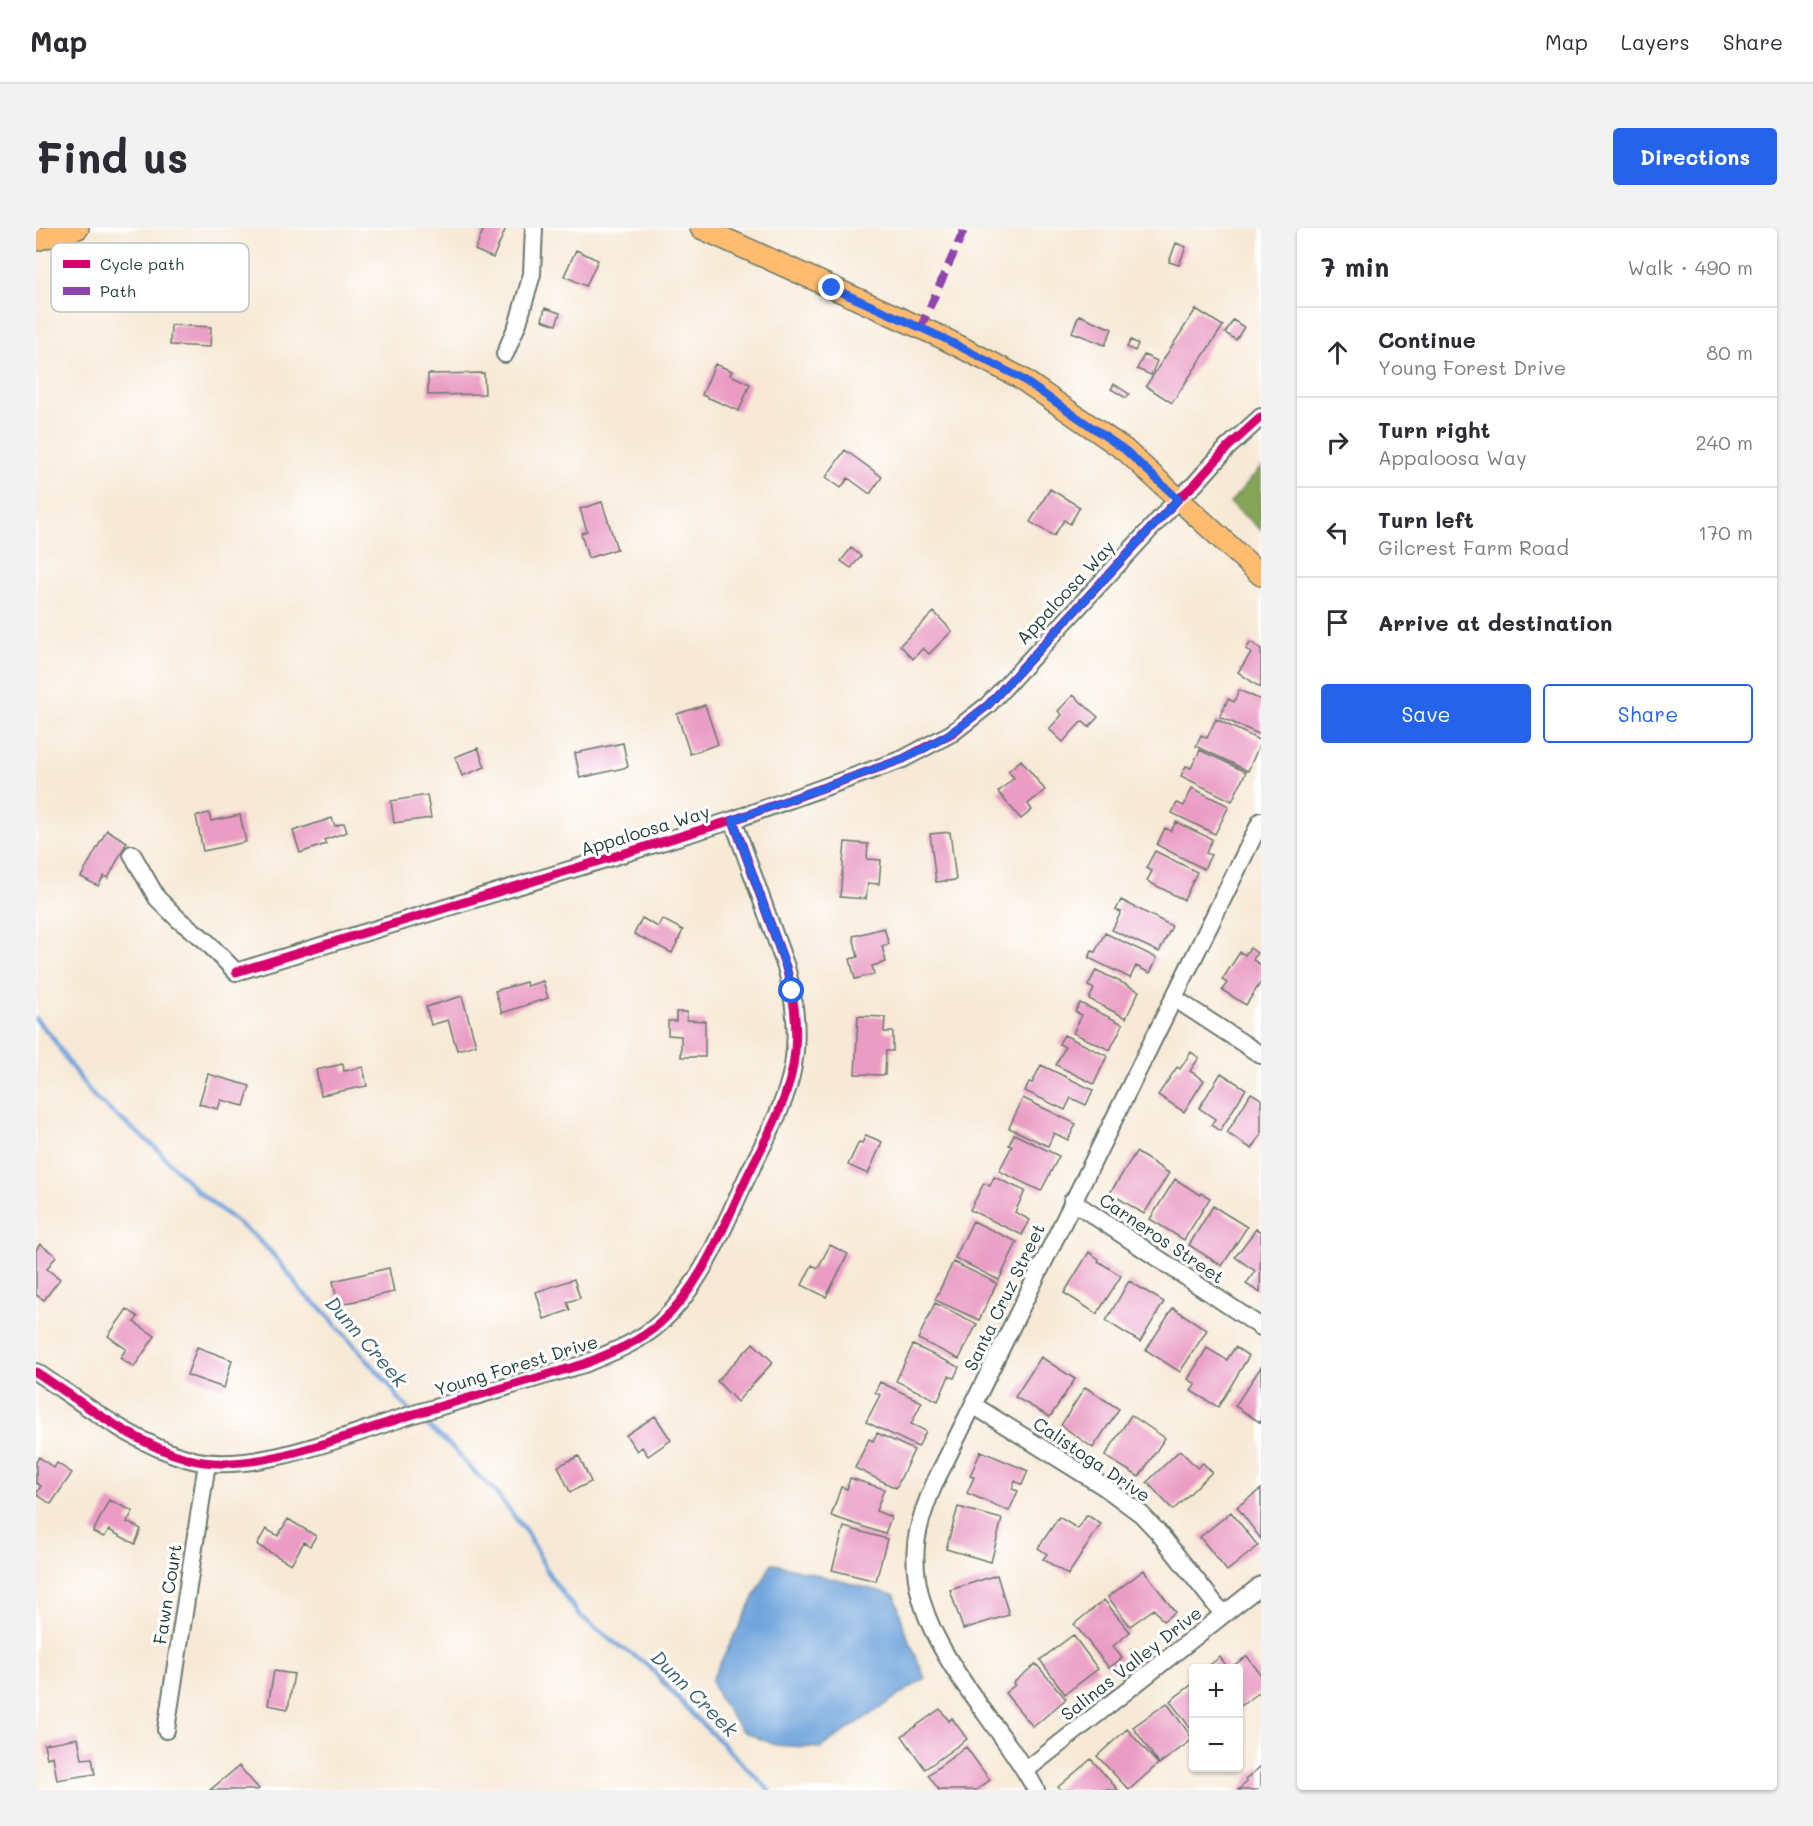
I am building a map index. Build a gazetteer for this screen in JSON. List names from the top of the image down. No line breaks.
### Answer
{"streets":{"street":["Appaloosa Way","Carneros Street","Santa Cruz Street","Young Forest Drive","Calistoga Drive","Fawn Court","Salinas Valley Drive"]},"crossings":[["Appaloosa Way","Young Forest Drive"],["Carneros Street","Santa Cruz Street"],["Santa Cruz Street","Calistoga Drive"],["Santa Cruz Street","Salinas Valley Drive"],["Young Forest Drive","Fawn Court"],["Calistoga Drive","Salinas Valley Drive"]],"water":["Dunn Creek"],"legend":["Cycle path","Path"],"page":{"header":"Map","nav":["Map","Layers","Share"],"buttons":["Directions",["Save","Share"]],"title":"Find us","heading":["7 min","Walk · 490 m"],"list":[["Continue","Young Forest Drive","80 m"],["Turn right","Appaloosa Way","240 m"],["Turn left","Gilcrest Farm Road","170 m"],"Arrive at destination"],"map_buttons":["+","−"]}}
